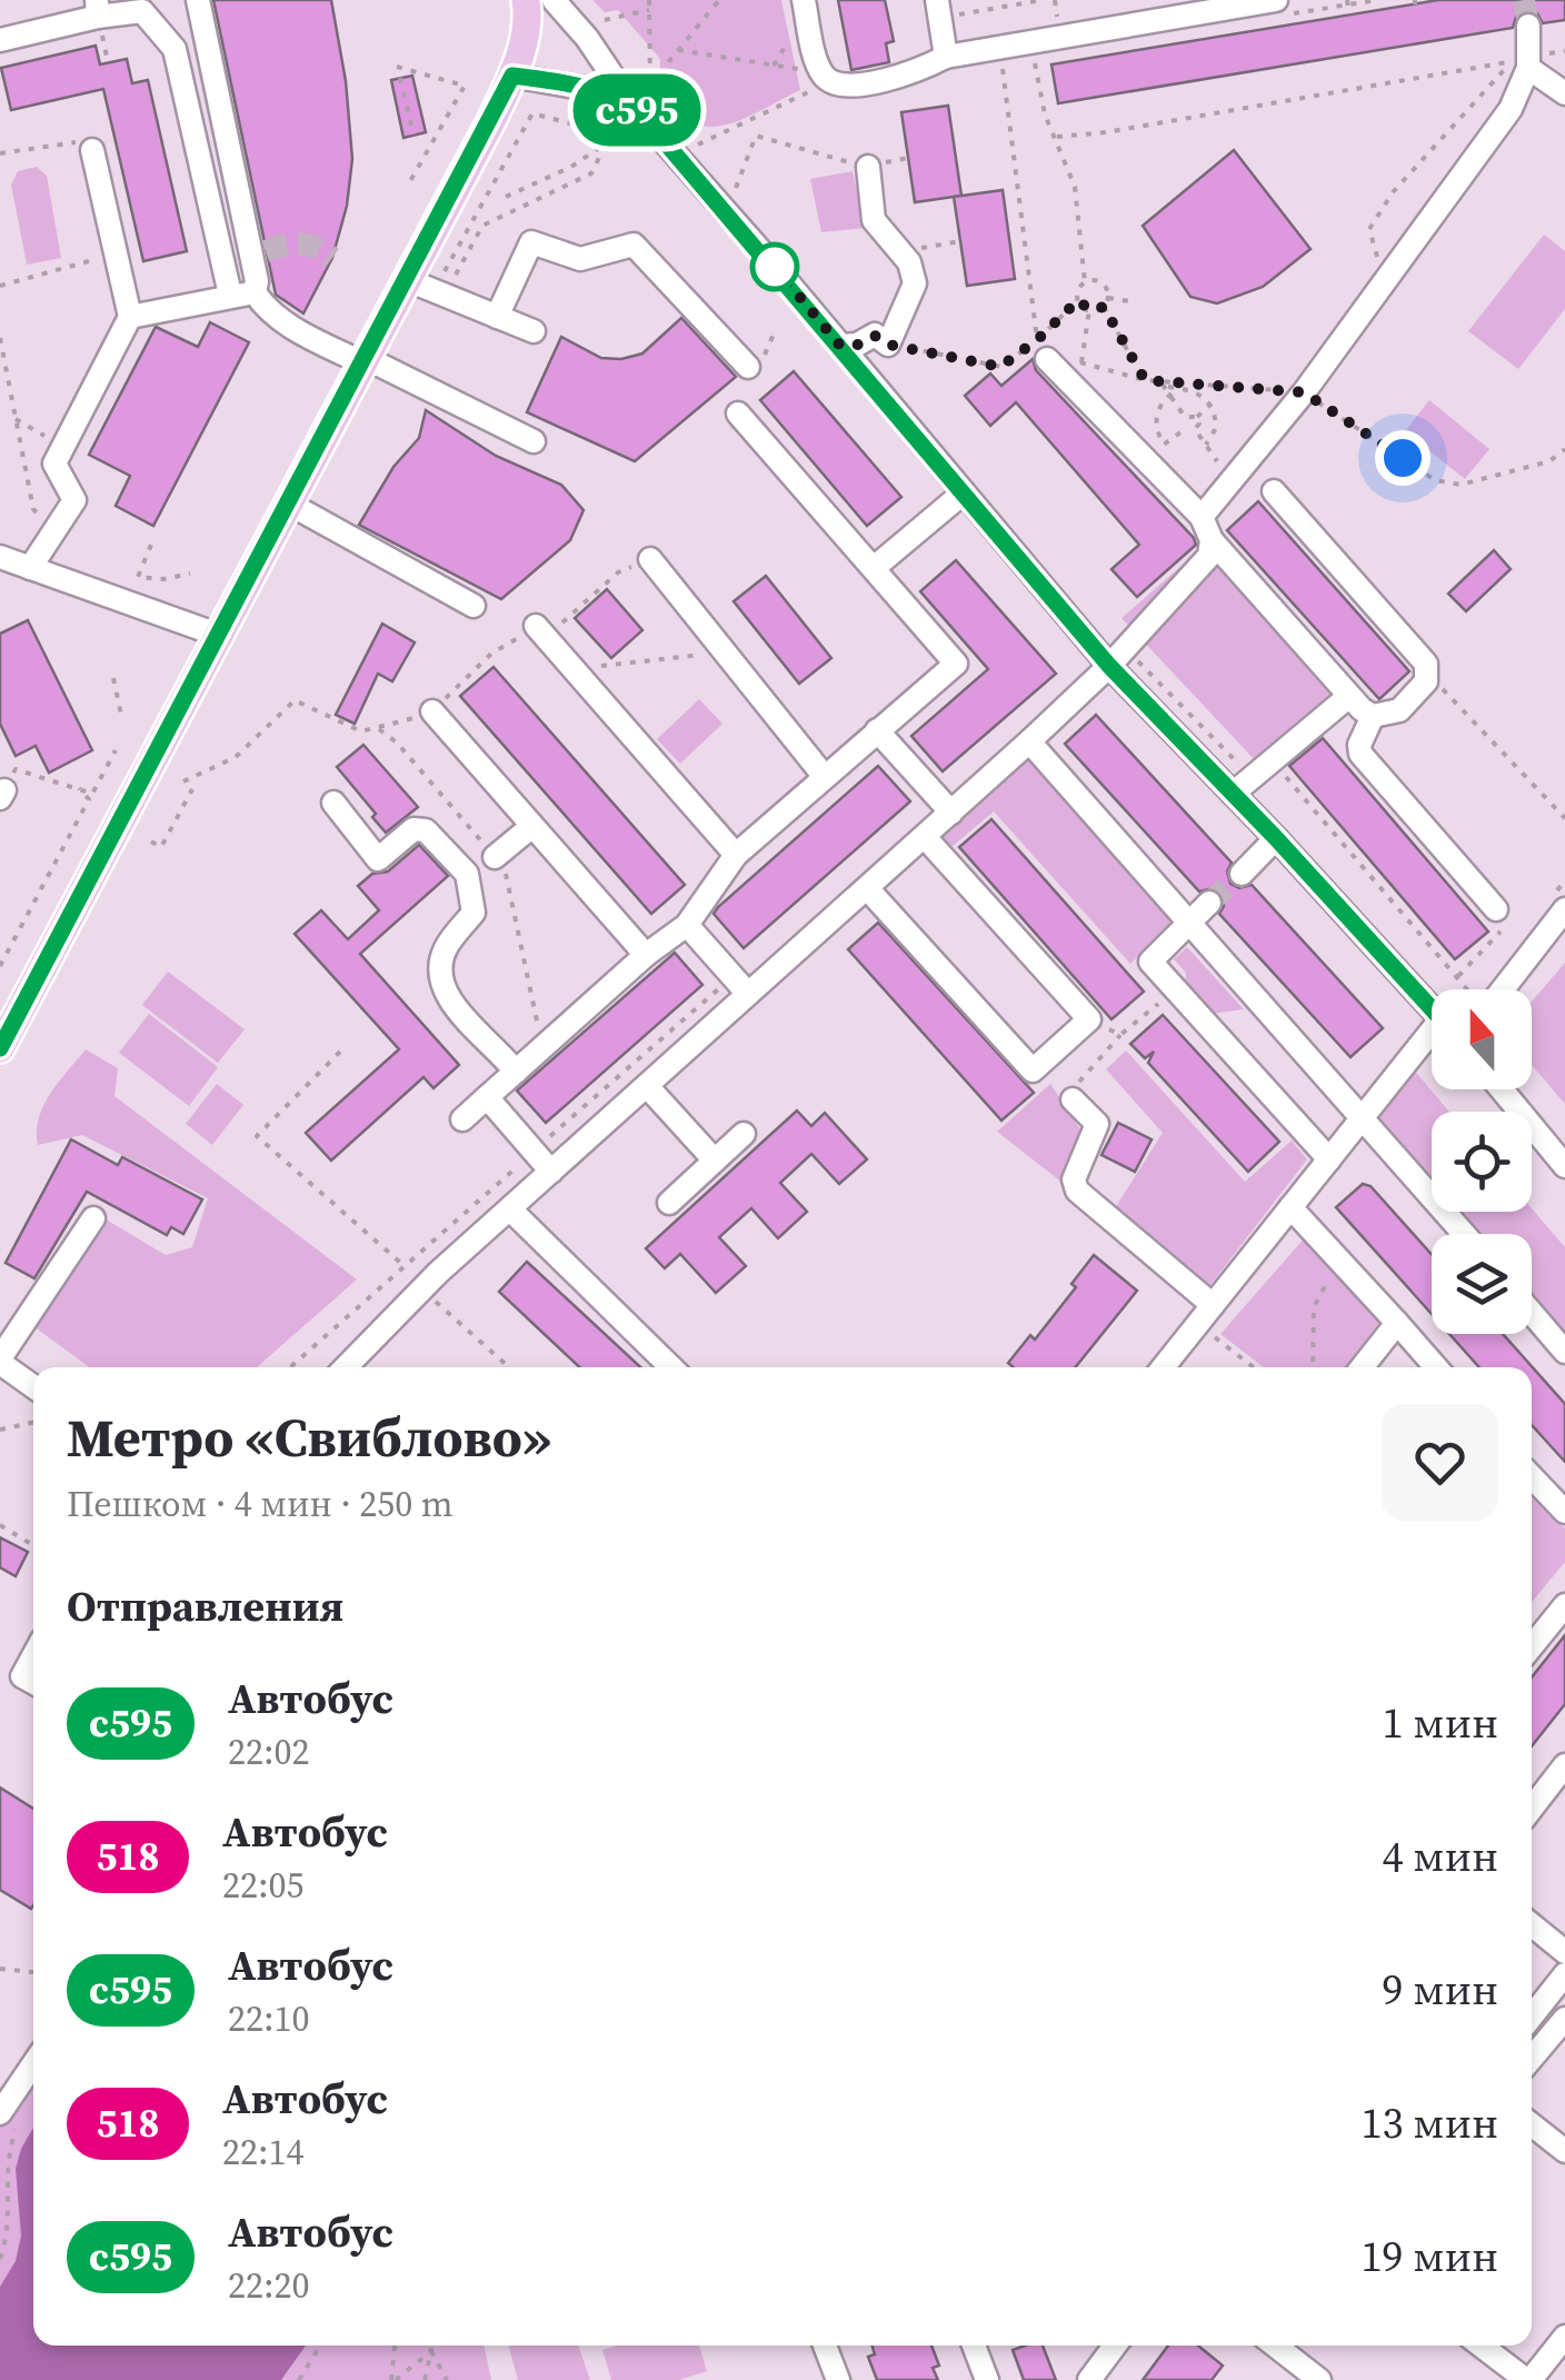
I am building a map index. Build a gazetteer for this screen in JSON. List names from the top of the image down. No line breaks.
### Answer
{"lines":["bus line с595"],"north":"top","page":{"on_map":"с595","heading":[["Метро «Свиблово»","Пешком · 4 мин · 250 m"],"Отправления"],"list":[{"mark":"с595","name":"Автобус","note":"22:02","value":"1 мин"},{"mark":"518","name":"Автобус","note":"22:05","value":"4 мин"},{"mark":"с595","name":"Автобус","note":"22:10","value":"9 мин"},{"mark":"518","name":"Автобус","note":"22:14","value":"13 мин"},{"mark":"с595","name":"Автобус","note":"22:20","value":"19 мин"}]}}
